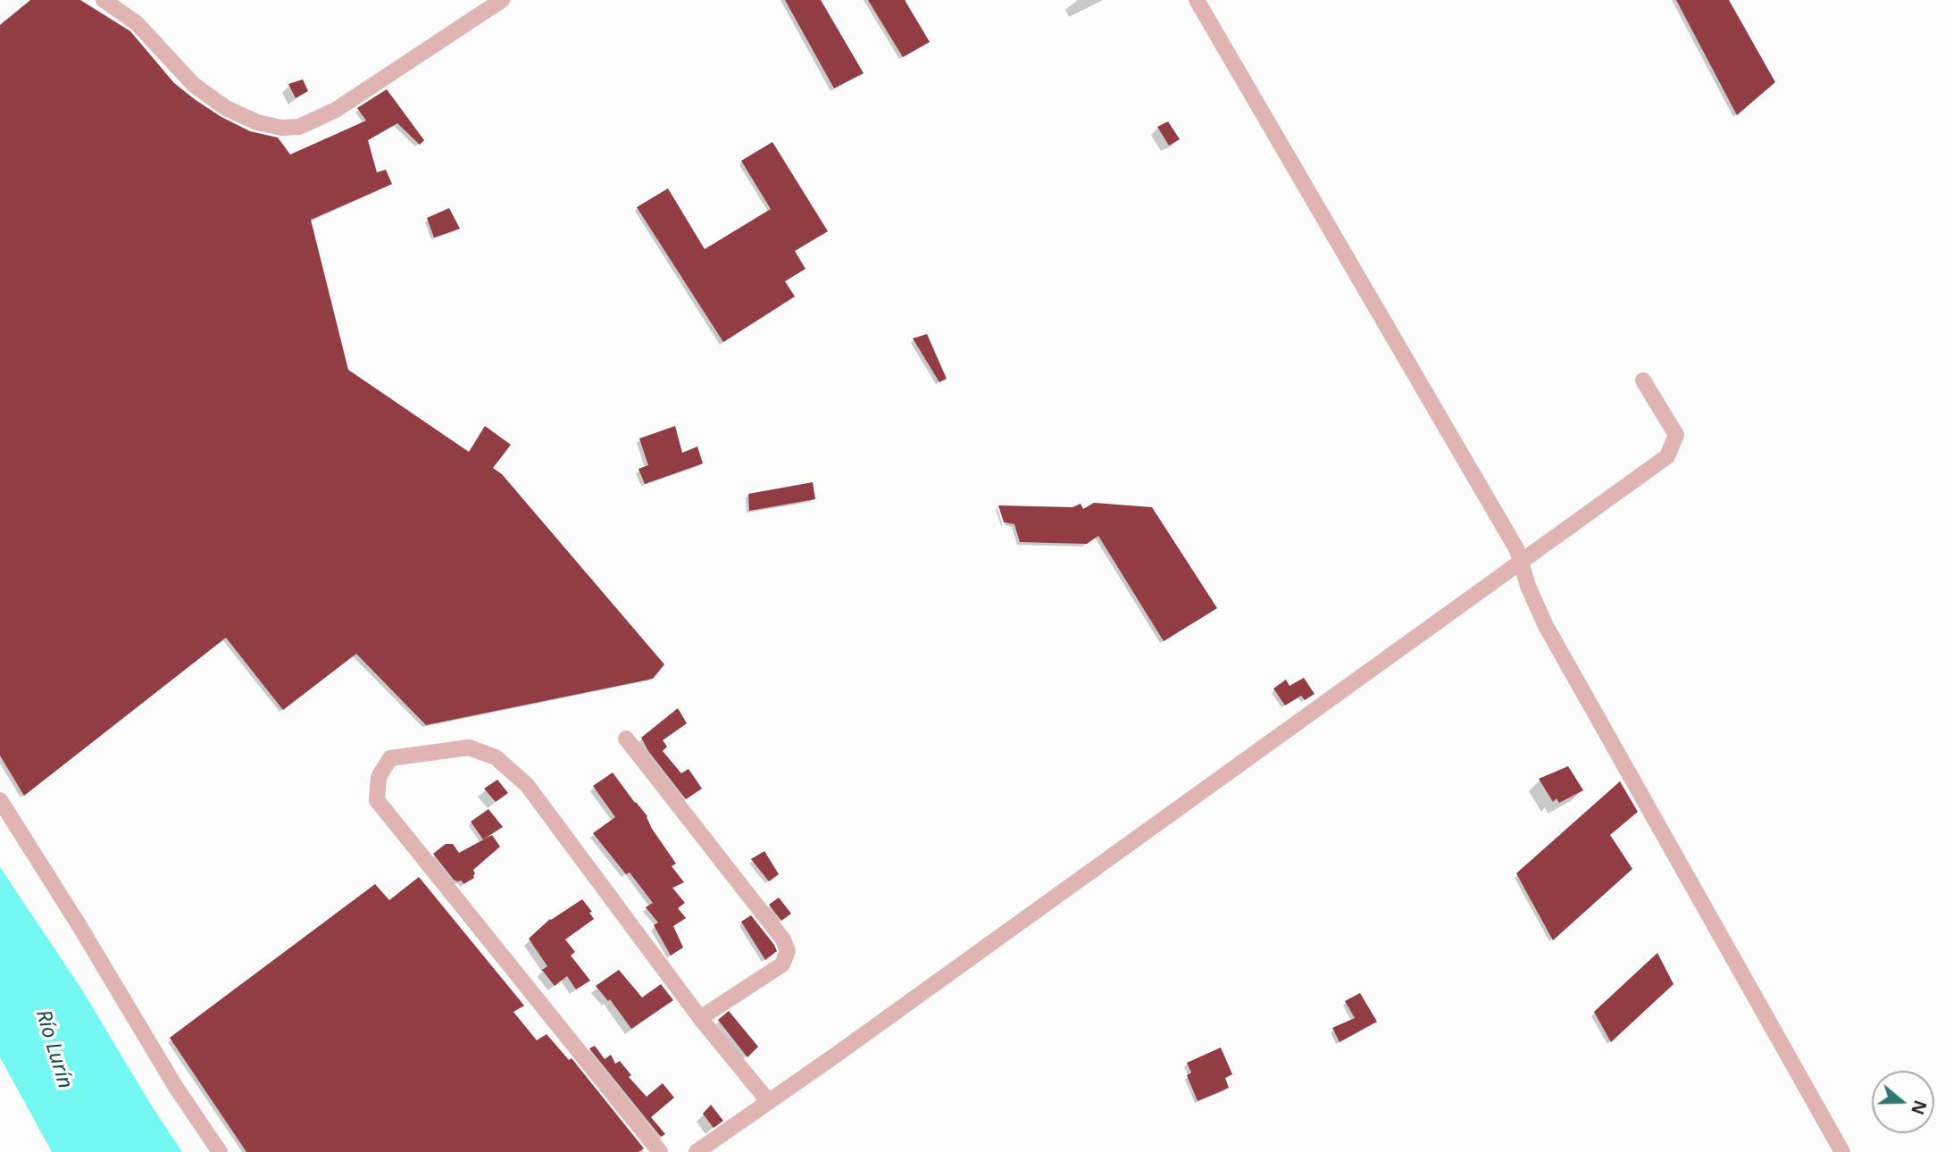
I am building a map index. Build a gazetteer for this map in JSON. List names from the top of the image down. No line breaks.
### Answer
{"water":["Río Lurín"],"north":"right"}
